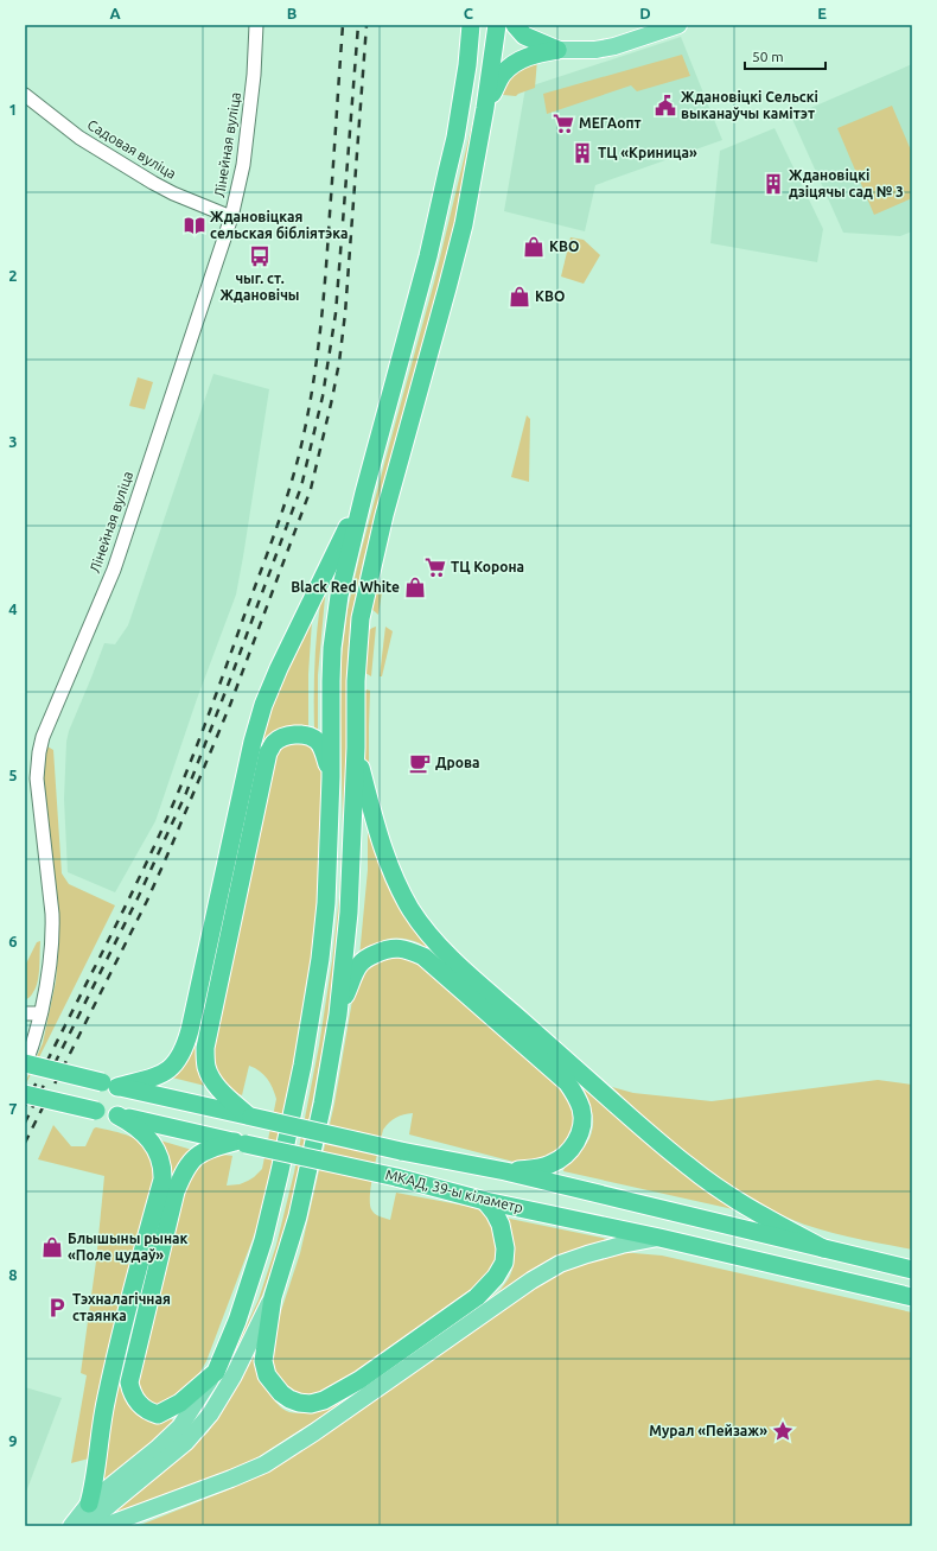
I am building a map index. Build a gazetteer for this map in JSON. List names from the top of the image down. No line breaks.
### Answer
{"streets":{"highway":["МКАД, 39-ы кіламетр"],"street":["Лінейная вуліца","Садовая вуліца"]},"crossings":[["Лінейная вуліца","Садовая вуліца"],["Лінейная вуліца","МКАД, 39-ы кіламетр"]],"places":{"public building":["Ждановіцкі Сельскі выканаўчы камітэт"],"supermarket":["МЕГАопт","ТЦ Корона"],"building":["ТЦ «Криница»","Ждановіцкі дзіцячы сад № 3"],"library":["Ждановіцкая сельская бібліятэка"],"shop":["КВО","KBО","Black Red White","Блышыны рынак «Поле цудаў»"],"bus stop":["чыг. ст. Ждановічы"],"cafe":["Дрова"],"parking":["Тэхналагічная стаянка"],"place":["Мурал «Пейзаж»"]},"scale_bar":"50 m","grid":{"columns":["A","B","C","D","E"],"rows":["1","2","3","4","5","6","7","8","9"]}}
